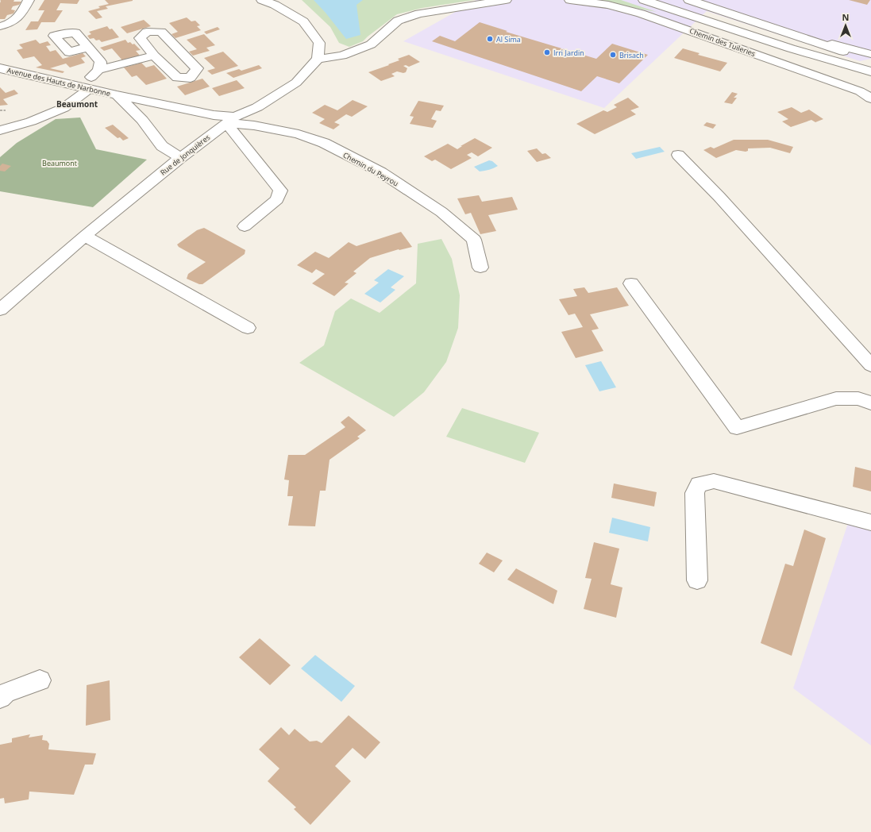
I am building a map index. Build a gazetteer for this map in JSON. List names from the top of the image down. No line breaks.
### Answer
{"streets":{"street":["Chemin des Tuileries","Avenue des Hauts de Narbonne","Rue de Jonquières","Chemin du Peyrou"]},"crossings":[["Avenue des Hauts de Narbonne","Rue de Jonquières"],["Avenue des Hauts de Narbonne","Chemin du Peyrou"],["Rue de Jonquières","Chemin du Peyrou"]],"districts":["Beaumont"],"parks":["Beaumont"],"places":["Al Sima","Irri Jardin","Brisach"],"north":"top"}
